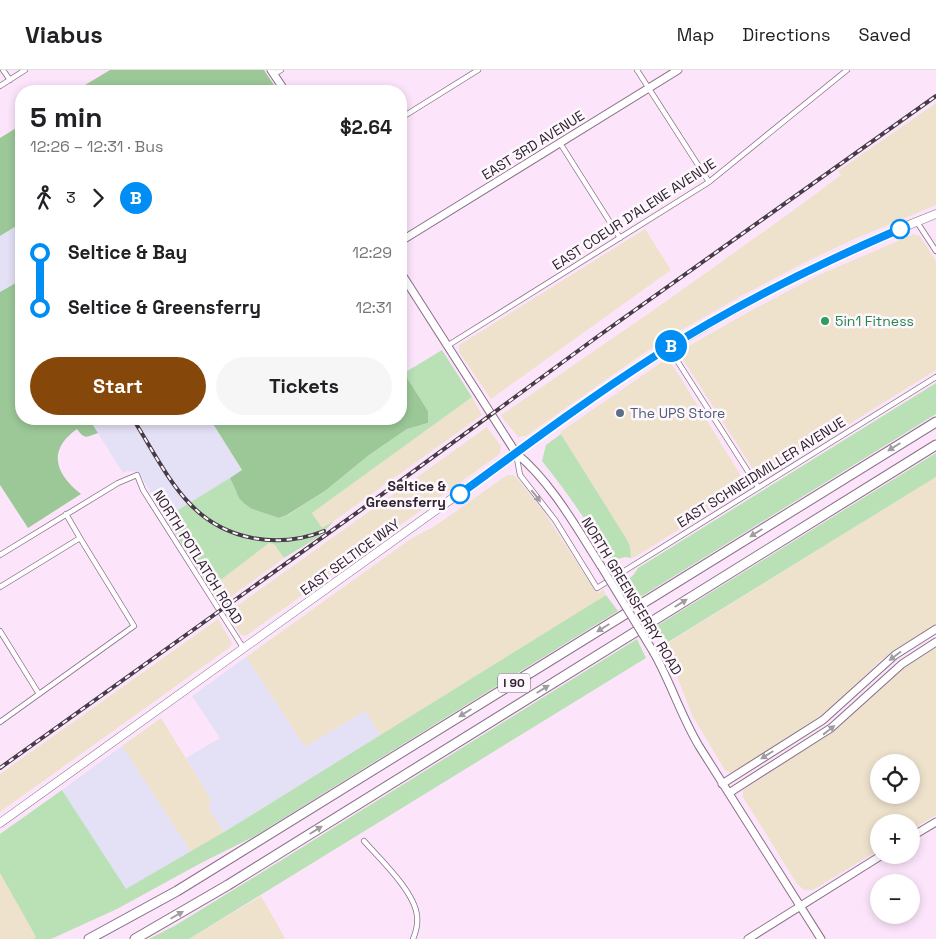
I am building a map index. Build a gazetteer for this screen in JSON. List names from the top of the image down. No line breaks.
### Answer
{"streets":{"highway":["I 90"],"main road":["EAST SELTICE WAY"],"street":["EAST 3RD AVENUE","EAST COEUR D'ALENE AVENUE","EAST SCHNEIDMILLER AVENUE","NORTH POTLATCH ROAD","NORTH GREENSFERRY ROAD"]},"crossings":[["EAST COEUR D'ALENE AVENUE","NORTH GREENSFERRY ROAD"],["EAST SCHNEIDMILLER AVENUE","NORTH GREENSFERRY ROAD"],["NORTH POTLATCH ROAD","EAST SELTICE WAY"],["EAST SELTICE WAY","NORTH GREENSFERRY ROAD"]],"places":["5in1 Fitness","The UPS Store","Seltice & Greensferry"],"lines":["bus line B"],"page":{"header":"Viabus","nav":["Map","Directions","Saved"],"on_map":"B","heading":["5 min","12:26 – 12:31 · Bus","$2.64"],"legs":["3","B"],"list":[{"name":"Seltice & Bay","value":"12:29"},{"name":"Seltice & Greensferry","value":"12:31"}],"buttons":["Start","Tickets"],"map_buttons":["+","−"]}}
